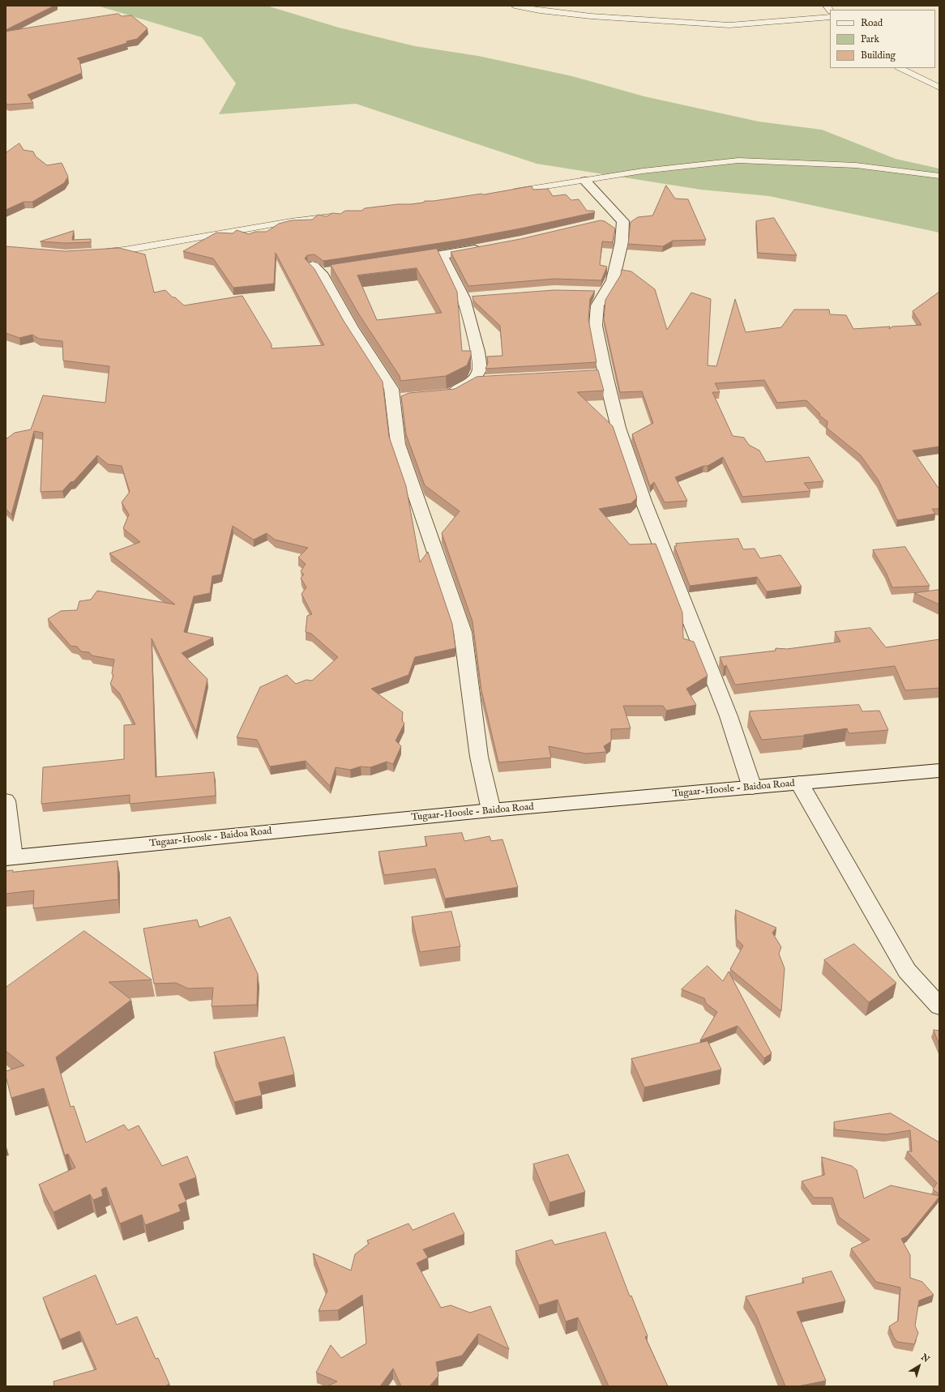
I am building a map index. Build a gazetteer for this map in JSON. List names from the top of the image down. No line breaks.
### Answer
{"streets":{"street":["Tugaar-Hoosle - Baidoa Road"]},"legend":["Road","Park","Building"],"north":"top right"}
